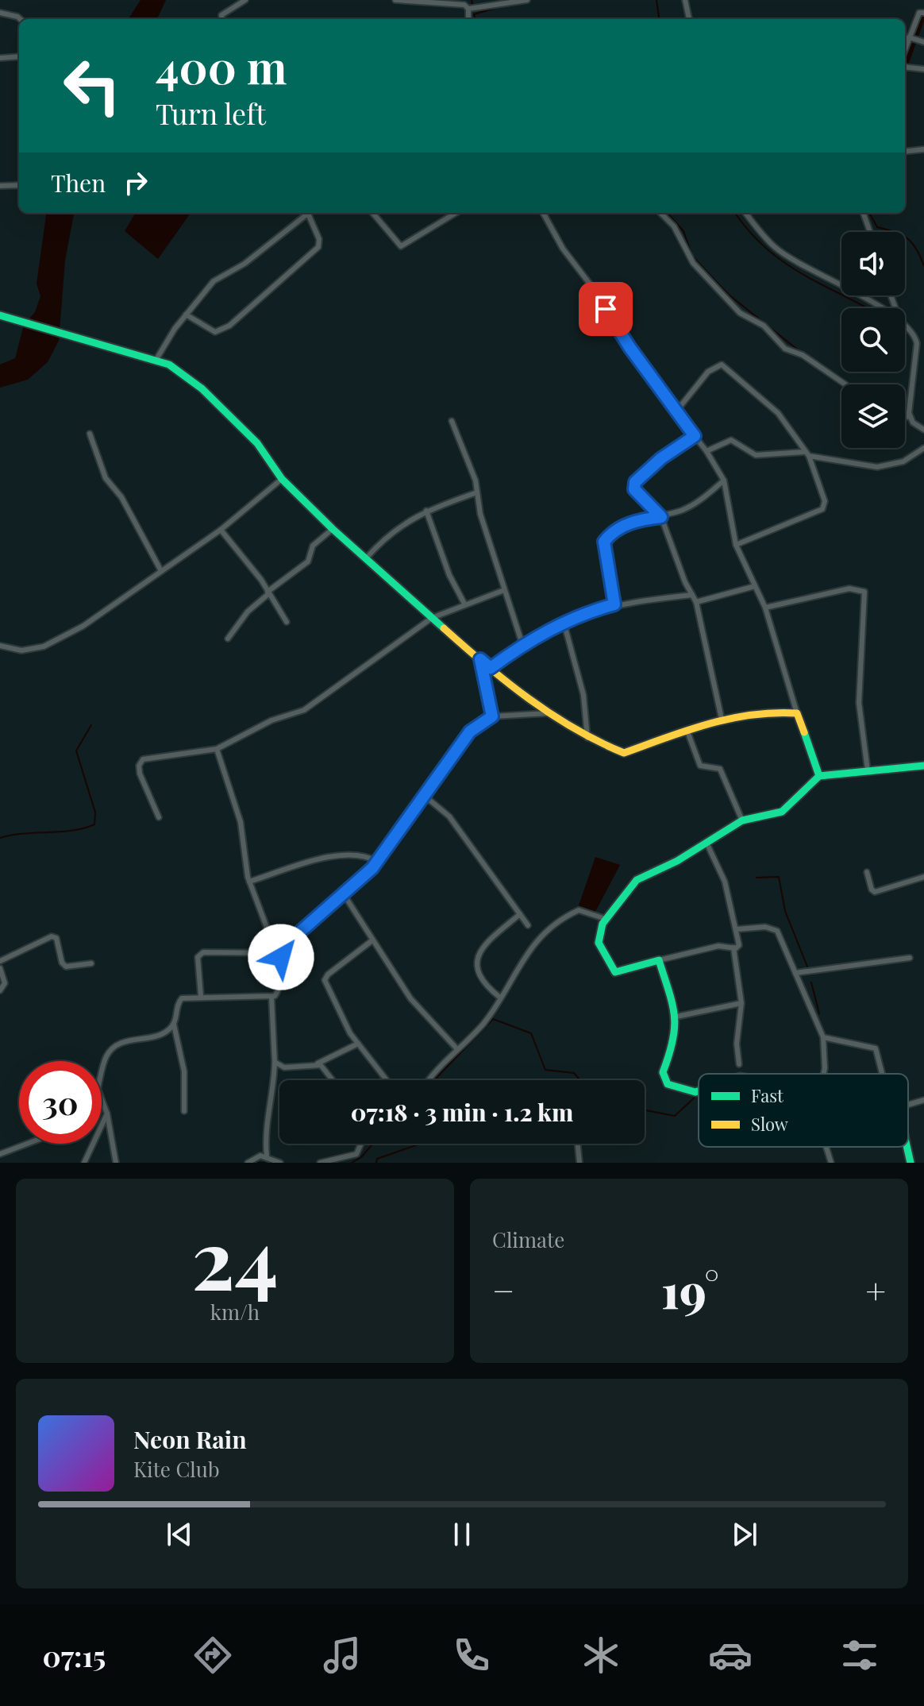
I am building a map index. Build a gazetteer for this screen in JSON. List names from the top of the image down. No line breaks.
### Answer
{"legend":["Fast","Slow"],"page":{"turn":["400 m","Turn left"],"then":"Then","limit":"30","trip":"07:18 · 3 min · 1.2 km","tile":[["24","km/h"],"Climate"],"heat":["−","19°","+"],"song":["Neon Rain","Kite Club"],"tabs":"07:15"}}
